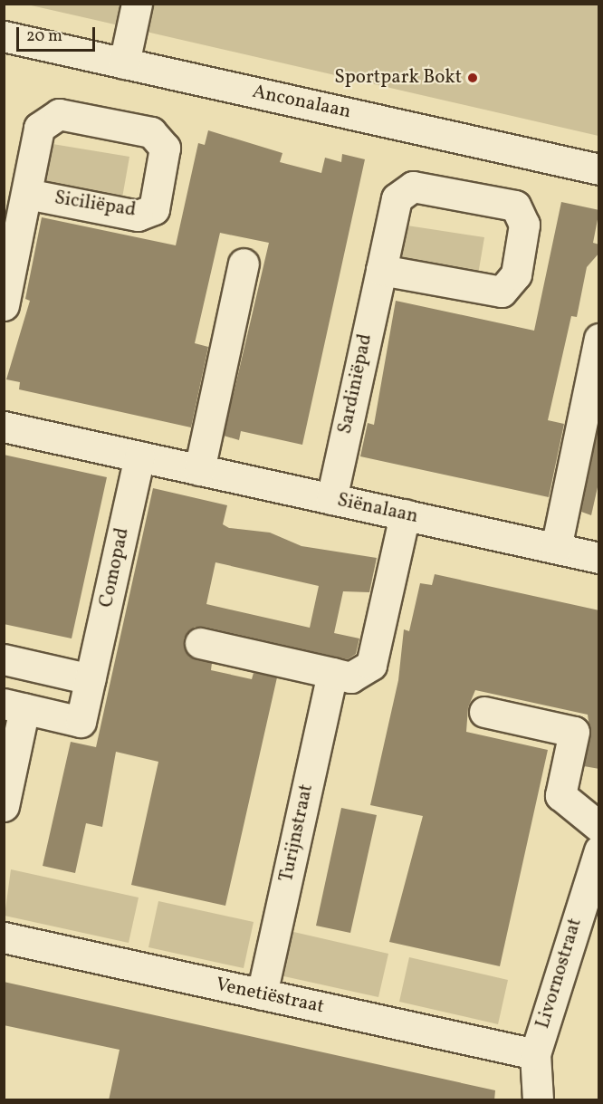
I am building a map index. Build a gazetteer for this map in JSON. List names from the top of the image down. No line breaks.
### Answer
{"streets":{"street":["Anconalaan","Siciliëpad","Sardiniëpad","Siënalaan","Comopad","Turijnstraat","Livornostraat","Venetiëstraat"]},"crossings":[["Sardiniëpad","Siënalaan"],["Siënalaan","Comopad"],["Turijnstraat","Venetiëstraat"],["Livornostraat","Venetiëstraat"]],"places":["Sportpark Bokt"],"scale_bar":"20 m"}
